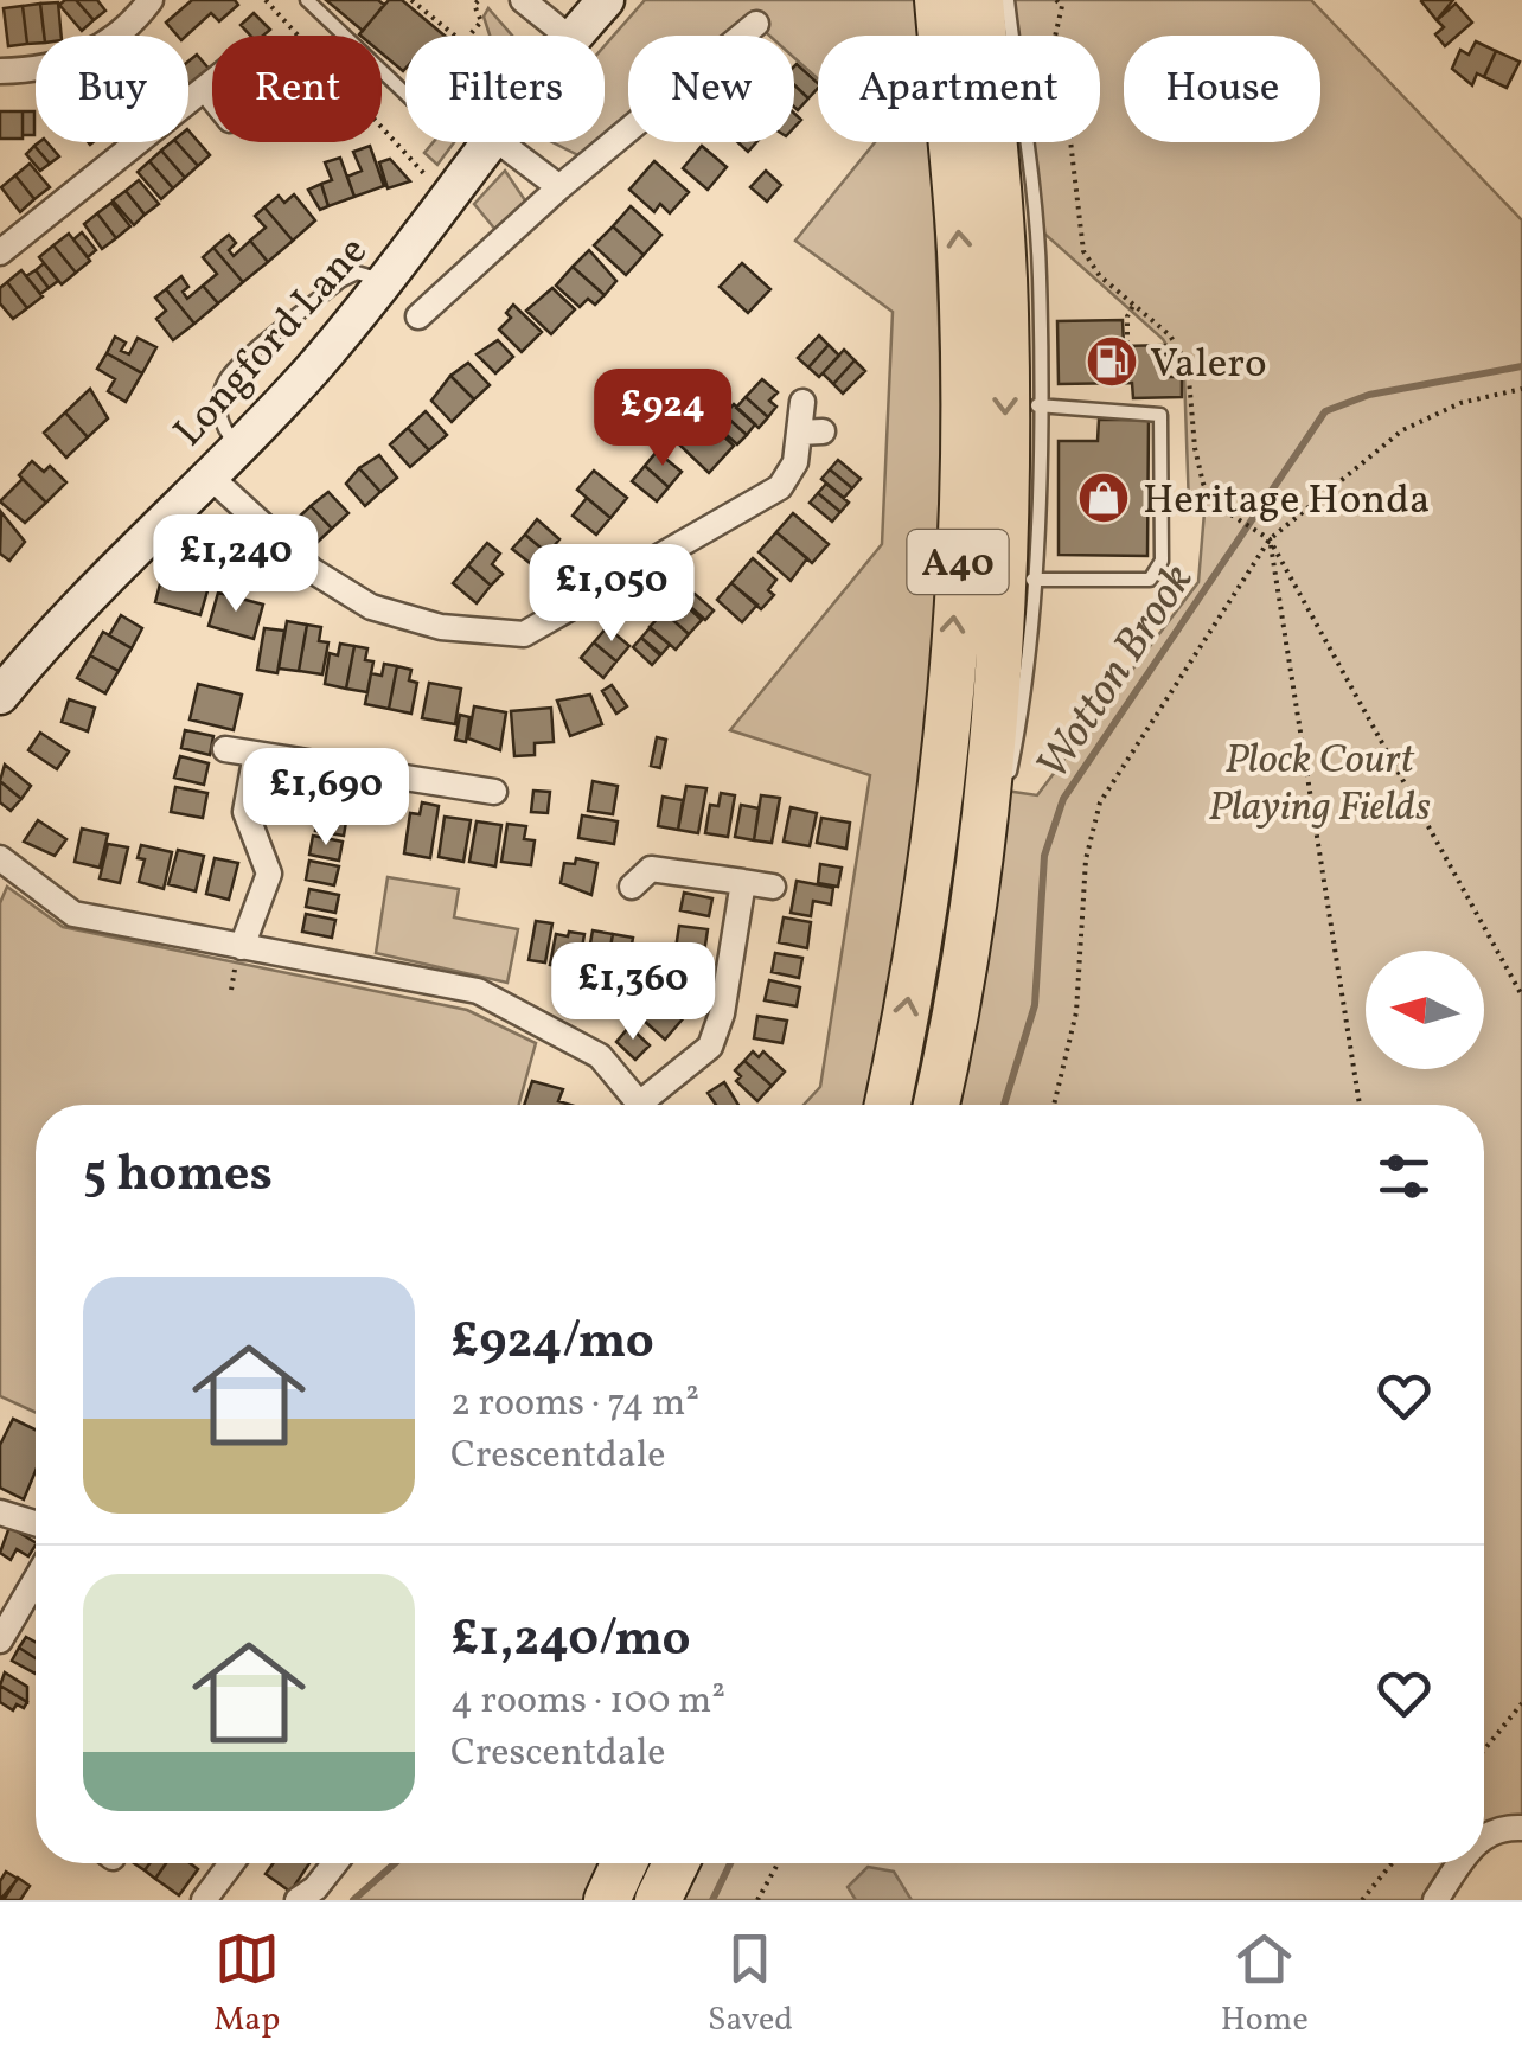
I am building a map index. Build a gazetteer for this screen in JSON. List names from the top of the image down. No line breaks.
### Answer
{"streets":{"highway":["A40"],"street":["Longford Lane"]},"water":["Wotton Brook"],"parks":["Plock Court Playing Fields"],"places":{"fuel station":["Valero"],"shop":["Heritage Honda"]},"north":"left","page":{"chip":["Buy","Rent","Filters","New","Apartment","House"],"price":["£924","£1,240","£1,050","£1,690","£1,360"],"heading":"5 homes","list":[{"name":"£924/mo","note":"2 rooms · 74 m² · Crescentdale"},{"name":"£1,240/mo","note":"4 rooms · 100 m² · Crescentdale"}],"tabs":["Map","Saved","Home"]}}
